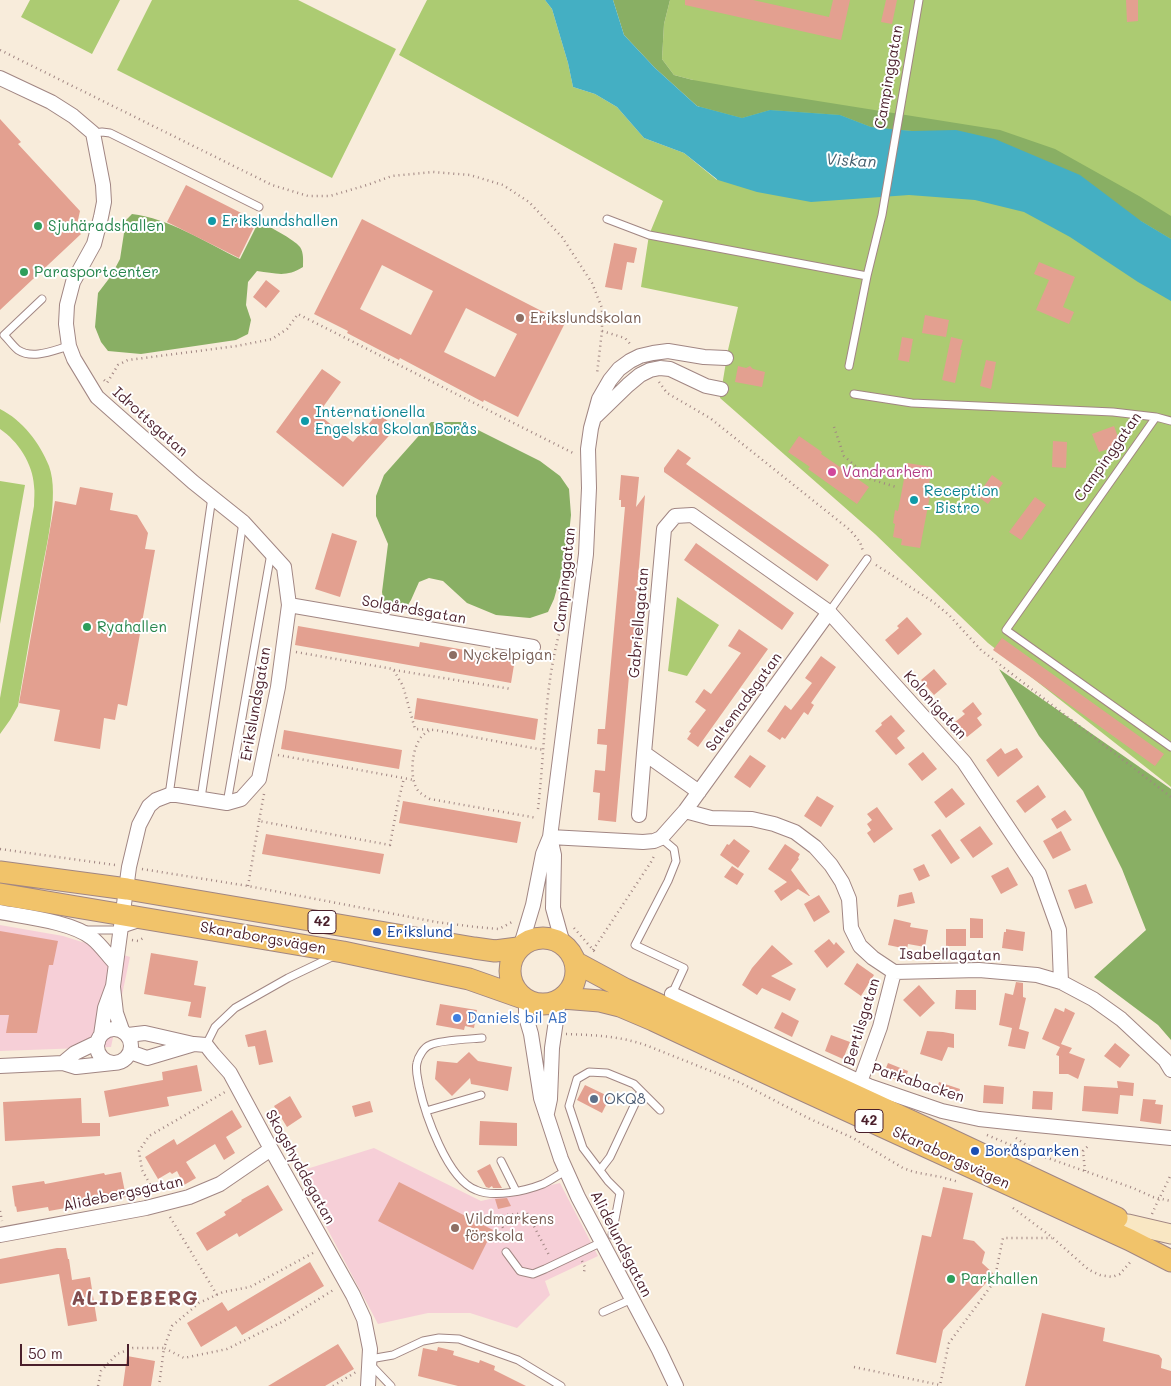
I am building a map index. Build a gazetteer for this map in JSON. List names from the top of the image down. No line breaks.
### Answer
{"streets":{"main road":["42","Skaraborgsvägen"],"street":["Campinggatan","Idrottsgatan","Solgårdsgatan","Gabriellagatan","Saltemadsgatan","Erikslundsgatan","Kolonigatan","Isabellagatan","Bertilsgatan","Parkabacken","Skogshyddegatan","Alidebergsgatan","Alidelundsgatan"]},"crossings":[["Campinggatan","42"],["Campinggatan","Skaraborgsvägen"],["Campinggatan","Alidelundsgatan"],["Idrottsgatan","Erikslundsgatan"],["Solgårdsgatan","Erikslundsgatan"],["Gabriellagatan","Kolonigatan"],["Saltemadsgatan","Kolonigatan"],["Saltemadsgatan","Isabellagatan"],["Kolonigatan","Isabellagatan"],["42","Skaraborgsvägen"],["42","Alidelundsgatan"],["Skaraborgsvägen","Alidelundsgatan"],["Isabellagatan","Bertilsgatan"],["Bertilsgatan","Parkabacken"],["Skogshyddegatan","Alidebergsgatan"]],"districts":["ALIDEBERG"],"water":["Viskan"],"places":["Erikslundshallen","Sjuhäradshallen","Parasportcenter","Erikslundskolan","Internationella Engelska Skolan Borås","Vandrarhem","Reception - Bistro","Ryahallen","Nyckelpigan","Erikslund","Daniels bil AB","OKQ8","Boråsparken","Vildmarkens förskola","Parkhallen"],"scale_bar":"50 m"}
